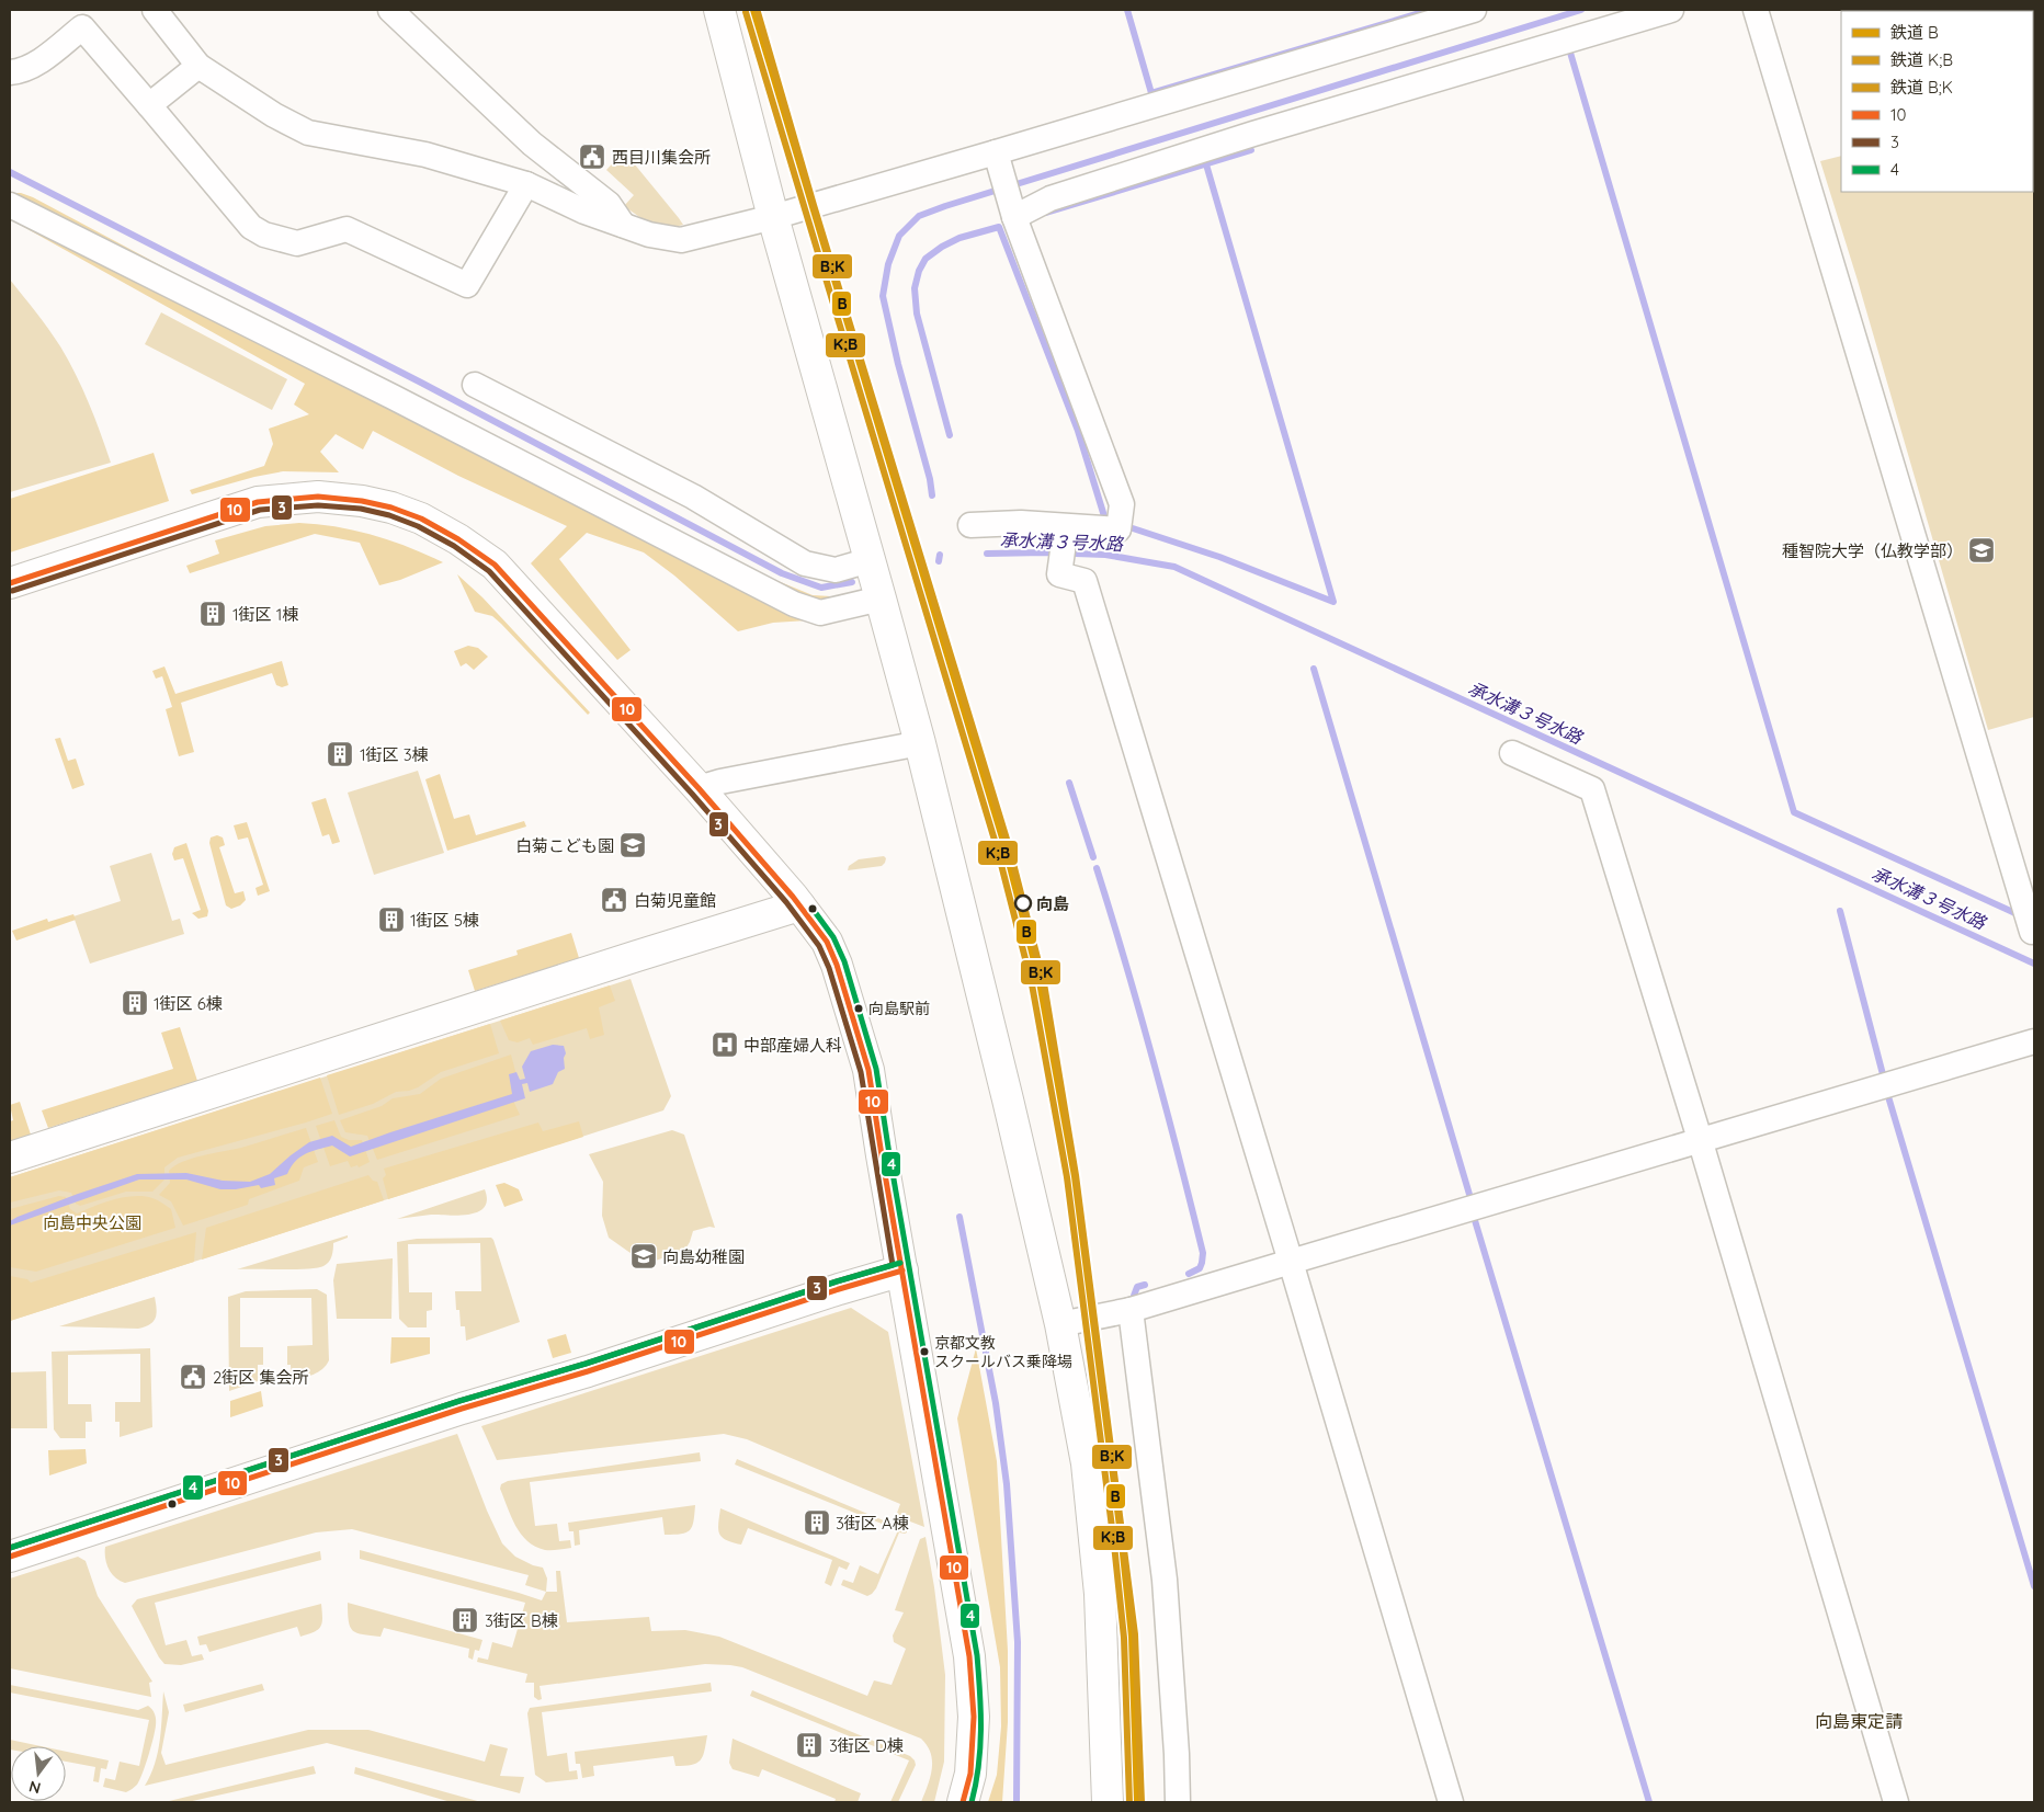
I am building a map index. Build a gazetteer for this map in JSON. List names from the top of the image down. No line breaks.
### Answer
{"districts":["向島東定請"],"water":["承水溝３号水路"],"parks":["向島中央公園"],"places":{"public building":["西目川集会所","白菊児童館","2街区 集会所"],"school or university":["種智院大学（仏教学部）","白菊こども園","向島幼稚園"],"building":["1街区 1棟","1街区 3棟","1街区 5棟","1街区 6棟","3街区 A棟","3街区 B棟","3街区 D棟"],"other":["向島","向島駅前","京都文教 スクールバス乗降場"],"hospital":["中部産婦人科"]},"lines":["rail line B","rail line K;B","rail line B;K","transit line 10","transit line 3","transit line 4"],"legend":["鉄道 B","鉄道 K;B","鉄道 B;K","10","3","4"],"north":"bottom"}
